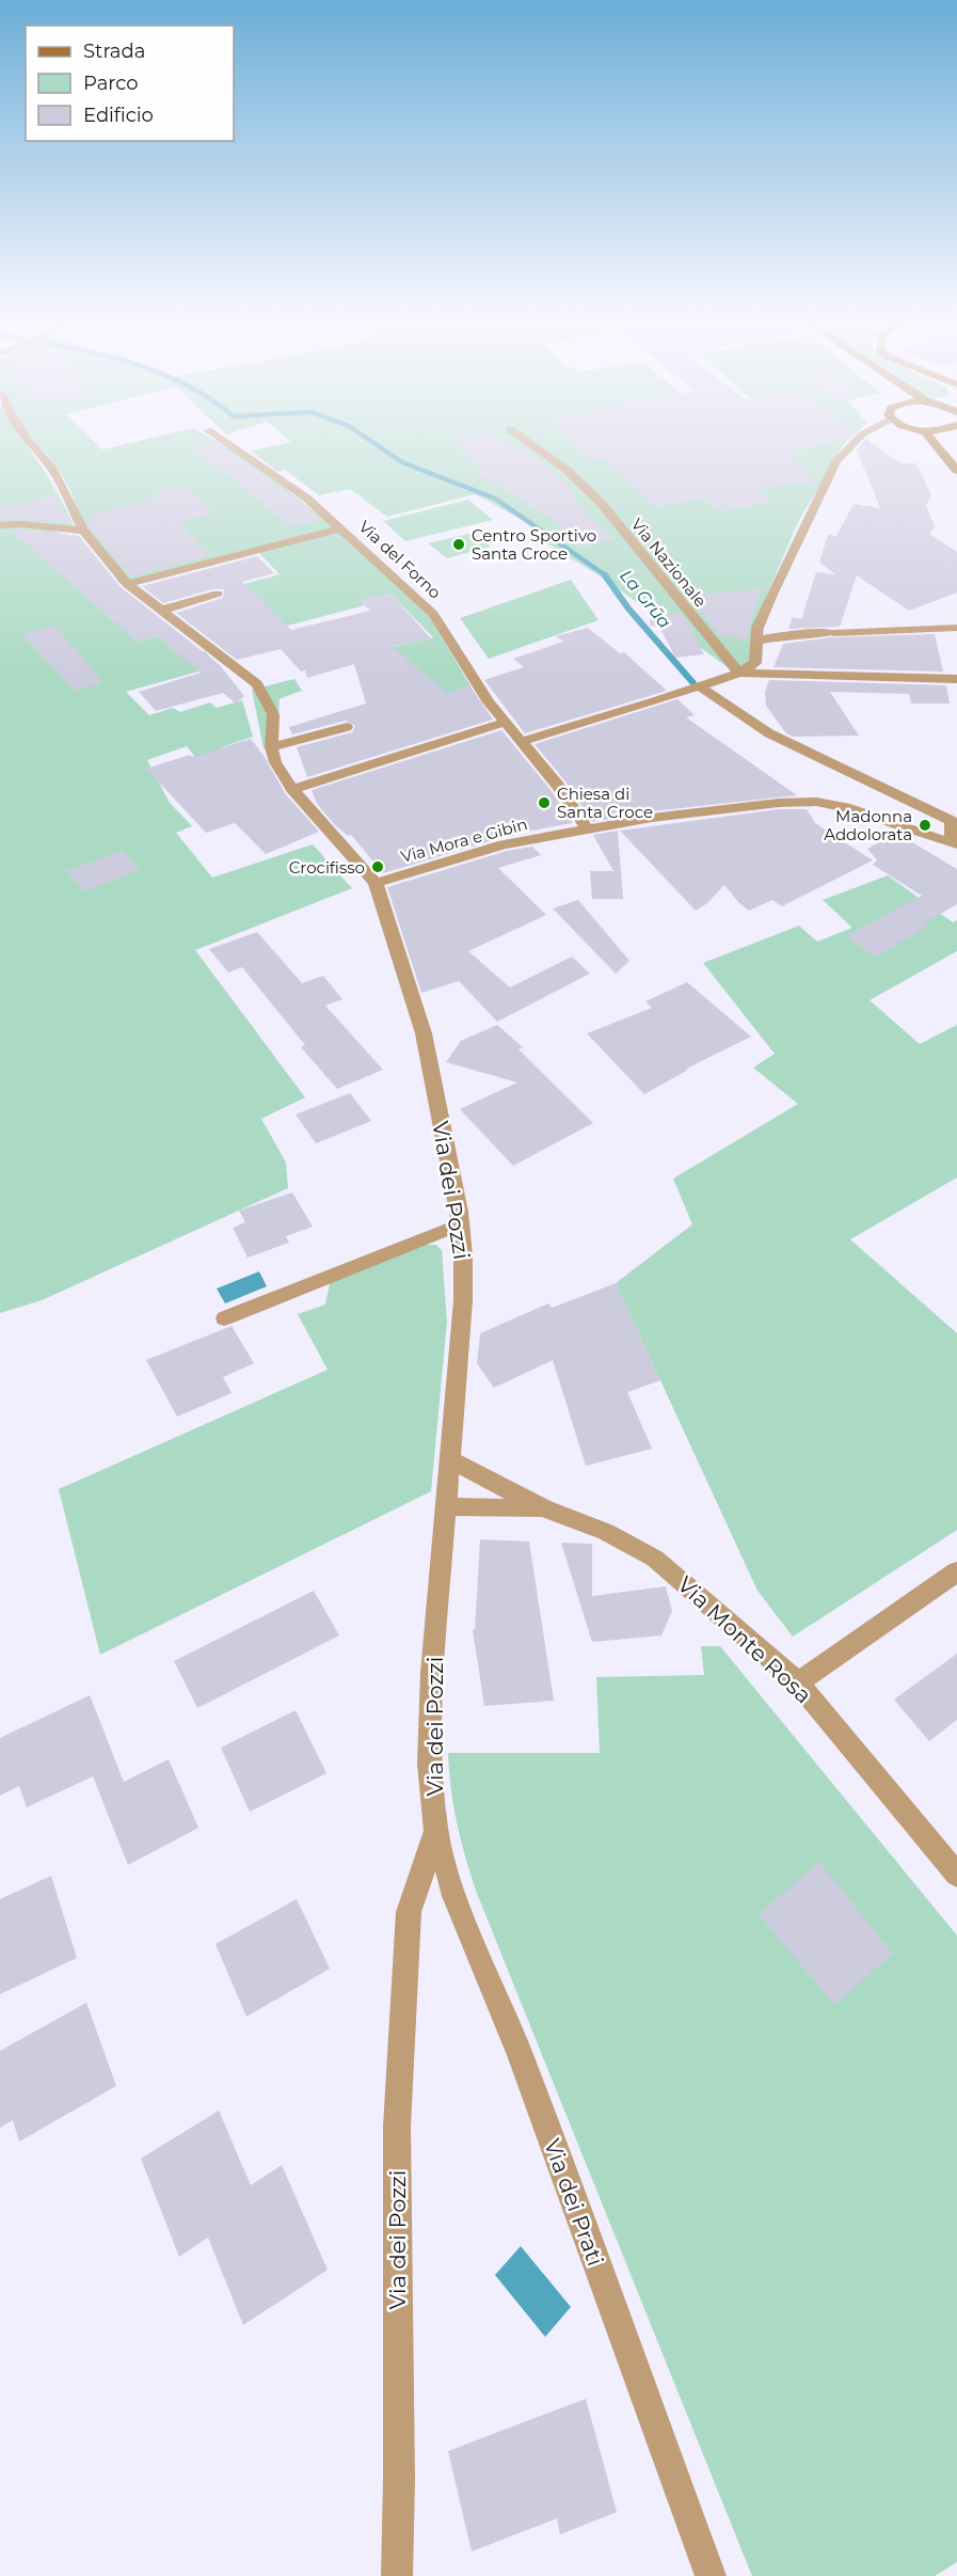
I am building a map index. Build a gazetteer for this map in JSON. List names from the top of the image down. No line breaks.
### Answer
{"streets":{"street":["Via del Forno","Via Nazionale","Via Mora e Gibin","Via dei Pozzi","Via Monte Rosa","Via dei Prati"]},"crossings":[["Via del Forno","Via Mora e Gibin"],["Via Mora e Gibin","Via dei Pozzi"],["Via dei Pozzi","Via Monte Rosa"],["Via dei Pozzi","Via dei Prati"]],"water":["La Grűa"],"places":["Centro Sportivo Santa Croce","Chiesa di Santa Croce","Madonna Addolorata","Crocifisso"],"legend":["Strada","Parco","Edificio"]}
